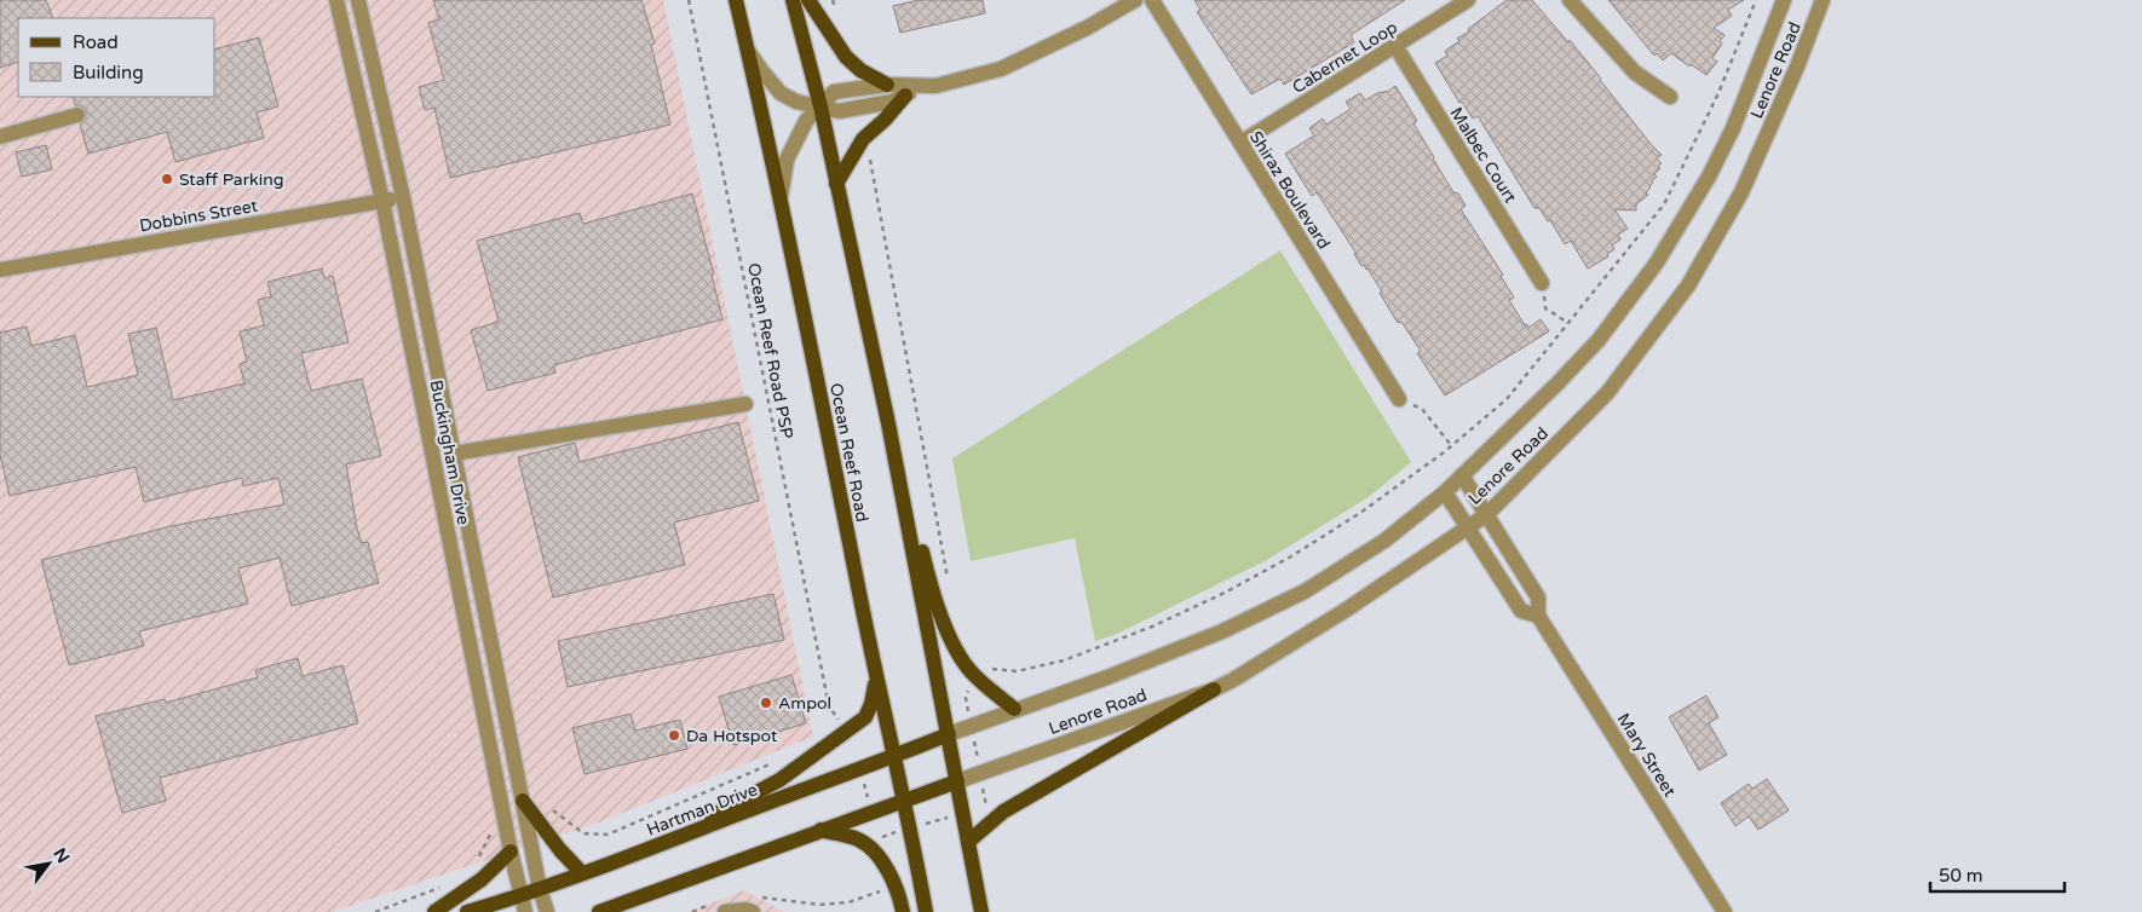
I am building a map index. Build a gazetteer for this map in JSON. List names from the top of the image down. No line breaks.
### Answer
{"streets":{"main road":["Ocean Reef Road","Hartman Drive"],"street":["Cabernet Loop","Lenore Road","Malbec Court","Shiraz Boulevard","Dobbins Street","Buckingham Drive","Mary Street"],"path":["Ocean Reef Road PSP"]},"crossings":[["Cabernet Loop","Malbec Court"],["Cabernet Loop","Shiraz Boulevard"],["Lenore Road","Mary Street"],["Lenore Road","Hartman Drive"],["Dobbins Street","Buckingham Drive"],["Buckingham Drive","Hartman Drive"],["Ocean Reef Road","Hartman Drive"]],"places":["Staff Parking","Ampol","Da Hotspot"],"legend":["Road","Building"],"scale_bar":"50 m","north":"top right"}
